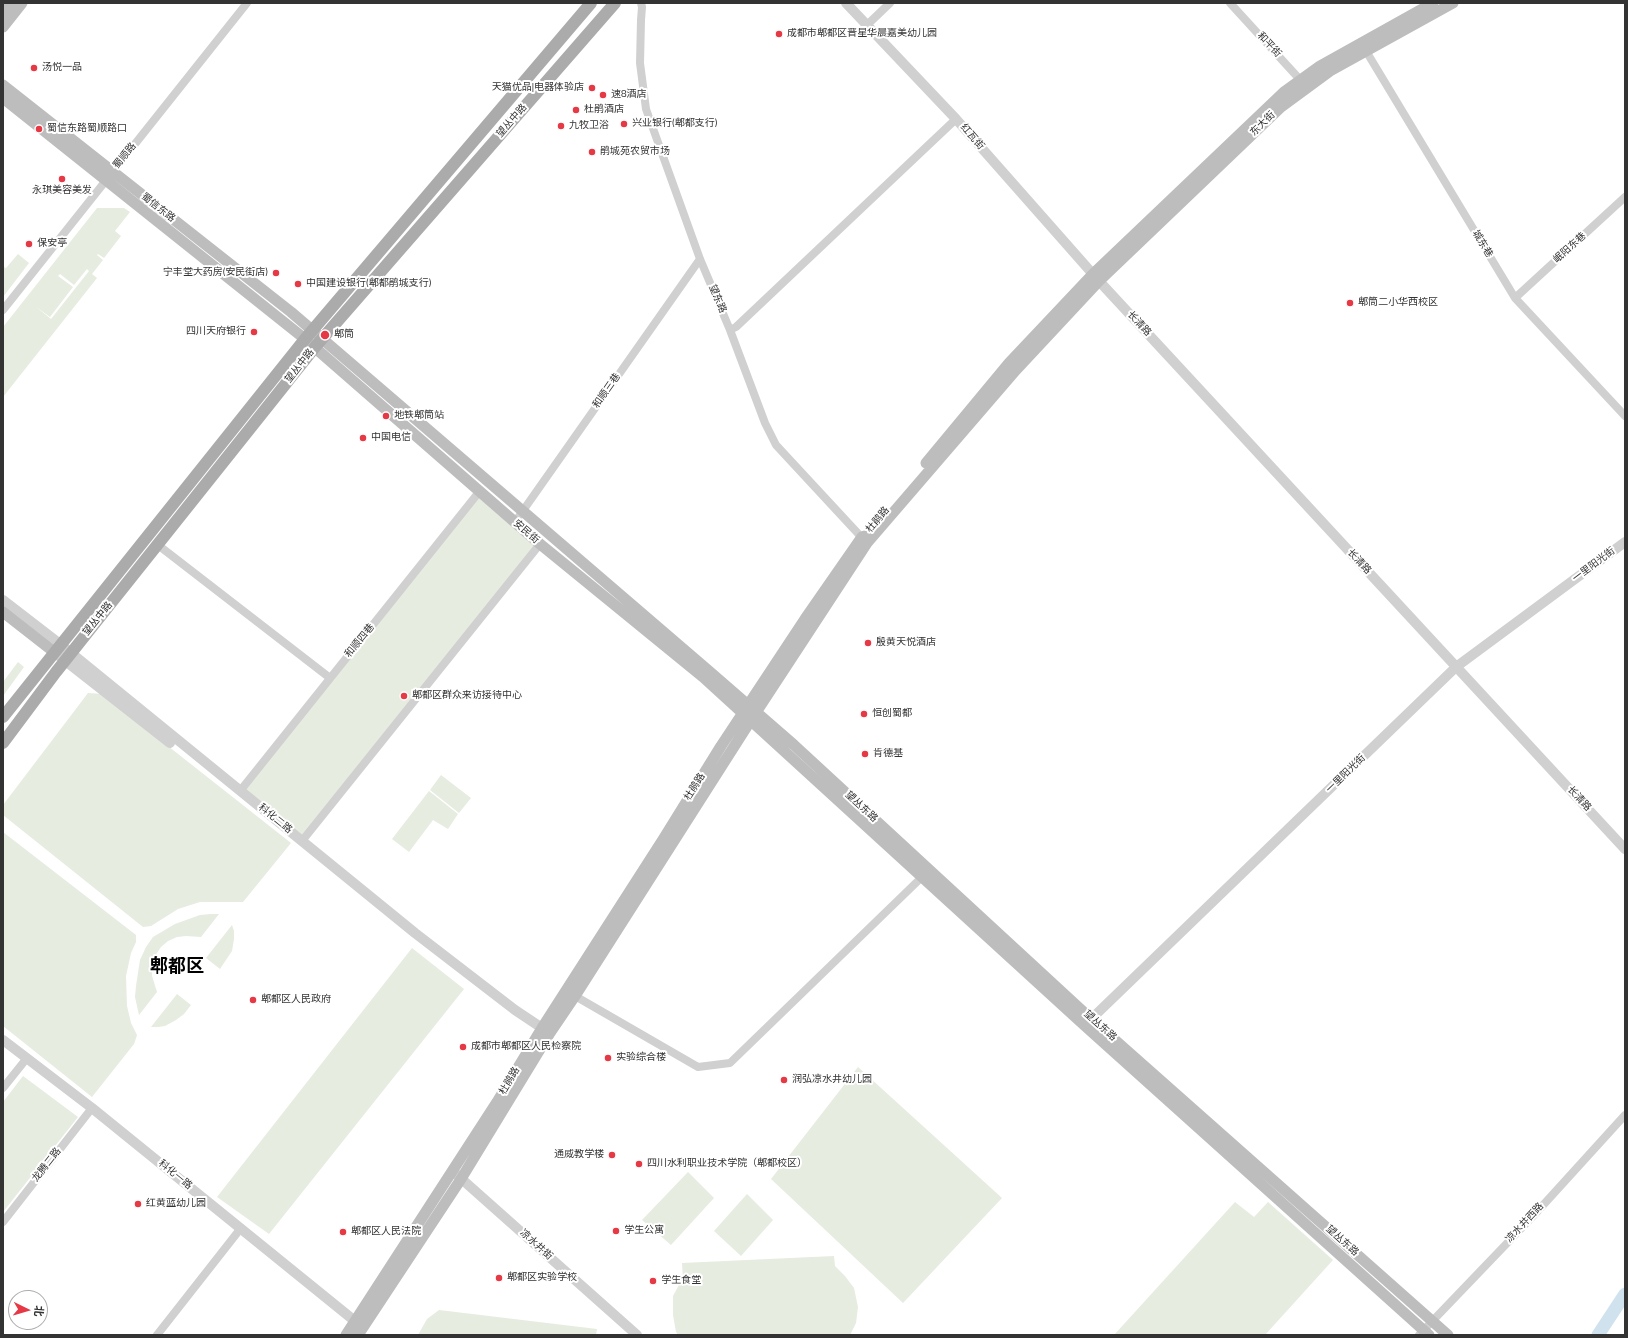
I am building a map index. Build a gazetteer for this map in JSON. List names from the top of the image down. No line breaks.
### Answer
{"streets":{"main road":["望丛中路","东大街","蜀信东路","杜鹃路","安民街","望丛东路"],"street":["和平街","红瓦街","蜀顺路","城东巷","岷阳东巷","望东路","长清路","和顺三巷","一里阳光街","和顺四巷","科化二路","龙腾二路","科化一路","凉水井西路","凉水井街"]},"crossings":[["和平街","东大街"],["望丛中路","蜀信东路"],["望丛中路","安民街"],["望丛中路","科化二路"],["东大街","红瓦街"],["东大街","城东巷"],["东大街","长清路"],["东大街","杜鹃路"],["红瓦街","长清路"],["红瓦街","杜鹃路"],["蜀顺路","蜀信东路"],["蜀信东路","安民街"],["城东巷","岷阳东巷"],["望东路","和顺三巷"],["望东路","杜鹃路"],["长清路","杜鹃路"],["长清路","一里阳光街"],["和顺三巷","安民街"],["杜鹃路","安民街"],["杜鹃路","望丛东路"],["杜鹃路","科化二路"],["杜鹃路","科化一路"],["杜鹃路","凉水井街"],["安民街","和顺四巷"],["安民街","望丛东路"],["一里阳光街","望丛东路"],["和顺四巷","科化二路"],["望丛东路","凉水井西路"],["龙腾二路","科化一路"]],"districts":["郫都区"],"places":["成都市郫都区晋星华晨嘉美幼儿园","汤悦一品","天猫优品|电器体验店","速8酒店","杜鹃酒店","兴业银行(郫都支行)","九牧卫浴","蜀信东路蜀顺路口","鹃城苑农贸市场","永琪美容美发","保安亭","宁丰堂大药房(安民街店)","中国建设银行(郫都鹃城支行)","郫筒二小华西校区","四川天府银行","郫筒","地铁郫筒站","中国电信","殷黄天悦酒店","郫都区群众来访接待中心","恒创蜀都","肯德基","郫都区人民政府","成都市郫都区人民检察院","实验综合楼","润弘凉水井幼儿园","通威教学楼","四川水利职业技术学院（郫都校区）","红黄蓝幼儿园","学生公寓","郫都区人民法院","郫都区实验学校","学生食堂"],"north":"right"}
